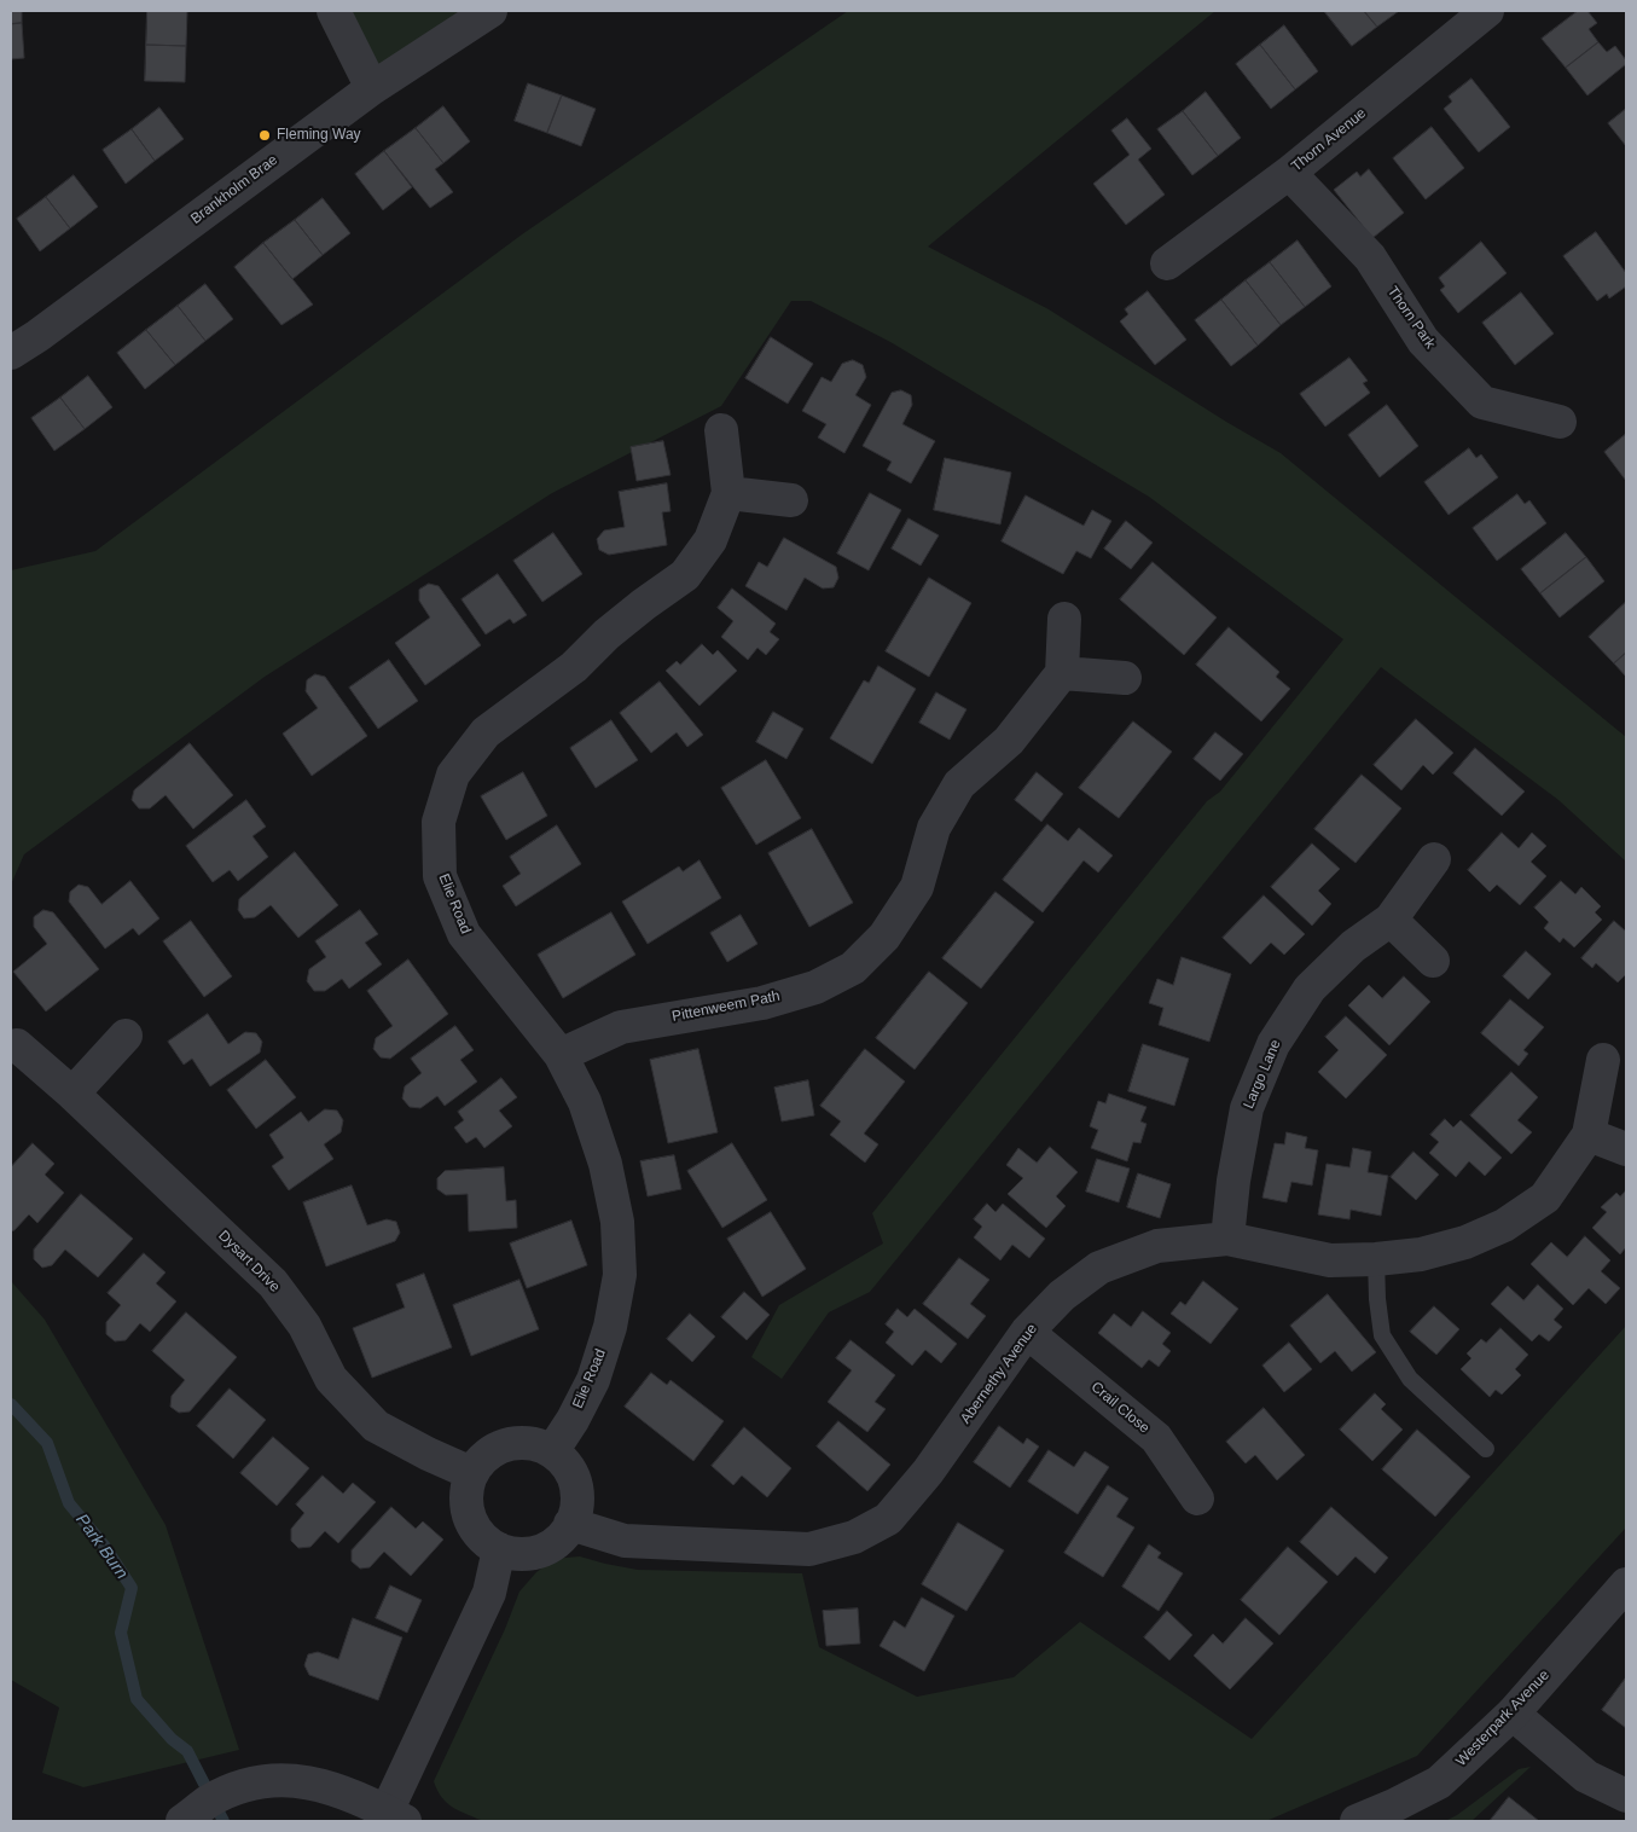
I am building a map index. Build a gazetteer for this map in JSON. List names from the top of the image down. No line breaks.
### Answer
{"streets":{"street":["Thorn Avenue","Brankholm Brae","Thorn Park","Elie Road","Pittenweem Path","Largo Lane","Dysart Drive","Abernethy Avenue","Crail Close","Westerpark Avenue"]},"crossings":[["Thorn Avenue","Thorn Park"],["Elie Road","Pittenweem Path"],["Elie Road","Dysart Drive"],["Elie Road","Abernethy Avenue"],["Largo Lane","Abernethy Avenue"],["Dysart Drive","Abernethy Avenue"],["Abernethy Avenue","Crail Close"]],"water":["Park Burn"],"places":["Fleming Way"]}
